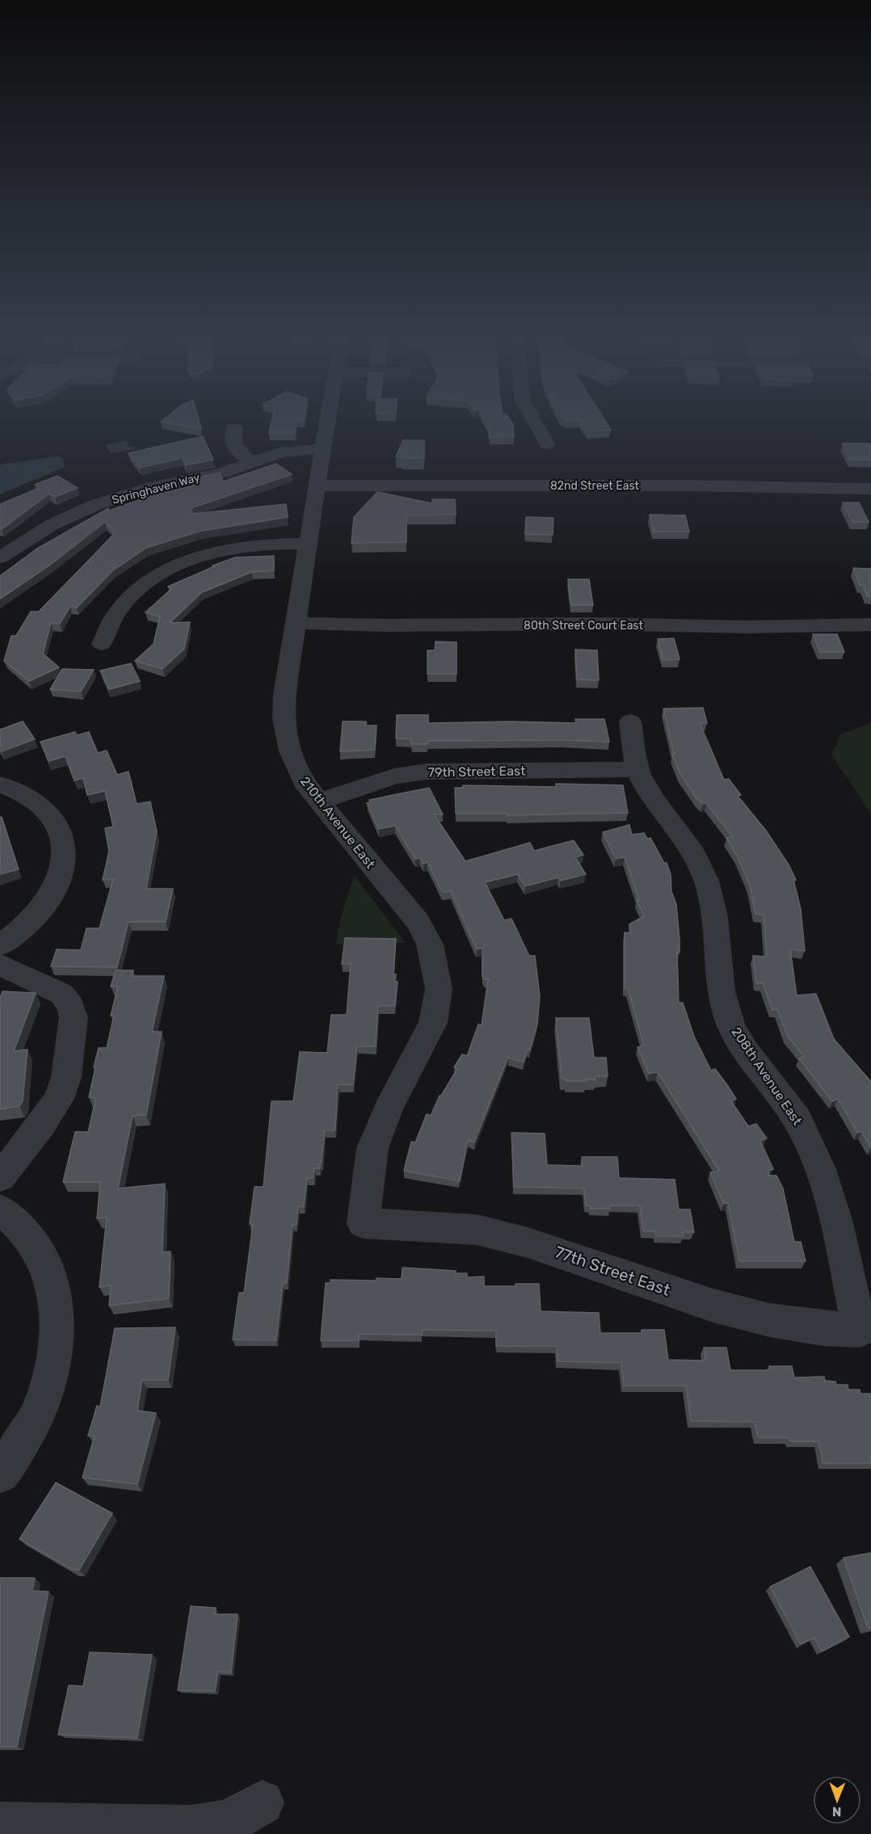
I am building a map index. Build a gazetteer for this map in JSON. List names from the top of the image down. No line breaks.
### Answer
{"streets":{"street":["82nd Street East","Springhaven Way","80th Street Court East","79th Street East","210th Avenue East","208th Avenue East","77th Street East"]},"crossings":[["82nd Street East","210th Avenue East"],["Springhaven Way","210th Avenue East"],["80th Street Court East","210th Avenue East"],["79th Street East","210th Avenue East"],["79th Street East","208th Avenue East"],["210th Avenue East","77th Street East"],["208th Avenue East","77th Street East"]],"north":"bottom"}
